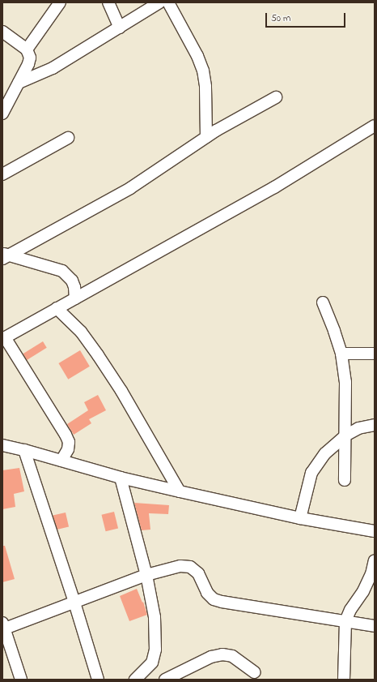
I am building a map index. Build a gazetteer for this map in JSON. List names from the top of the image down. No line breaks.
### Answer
{"scale_bar":"50 m"}
